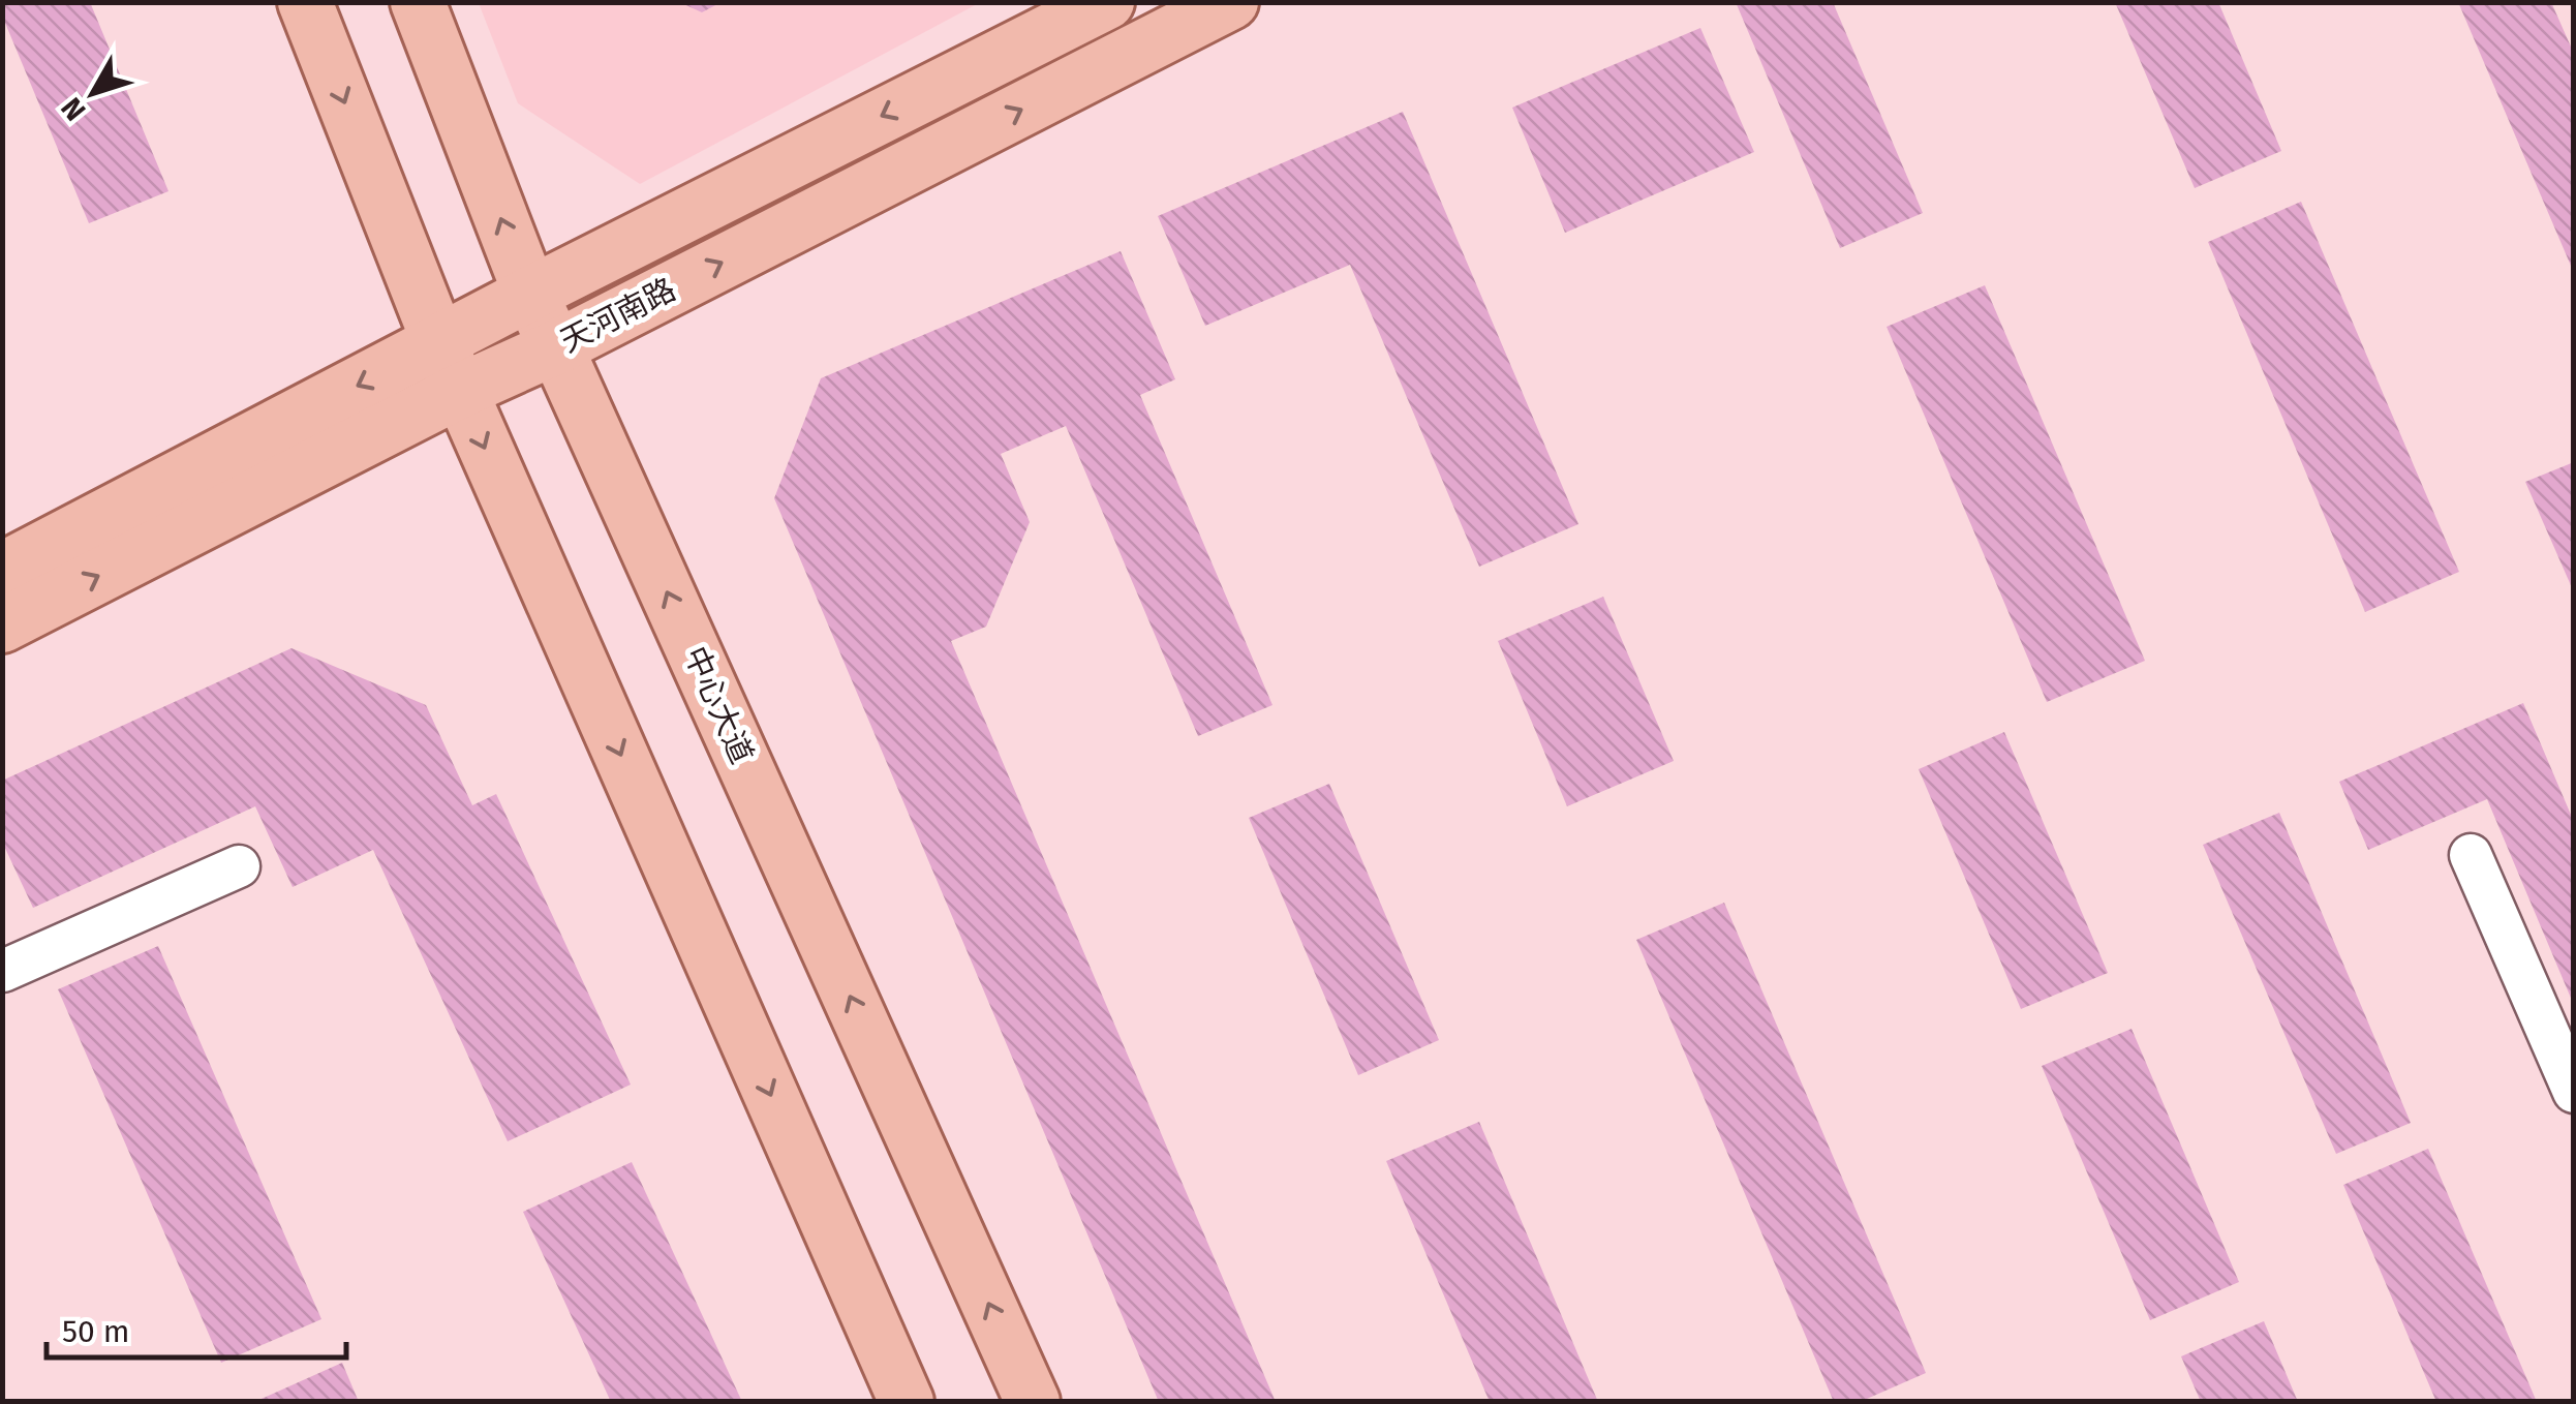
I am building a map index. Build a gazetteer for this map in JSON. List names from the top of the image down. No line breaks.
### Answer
{"streets":{"main road":["天河南路","中心大道"]},"crossings":[["天河南路","中心大道"]],"scale_bar":"50 m","north":"bottom left"}
